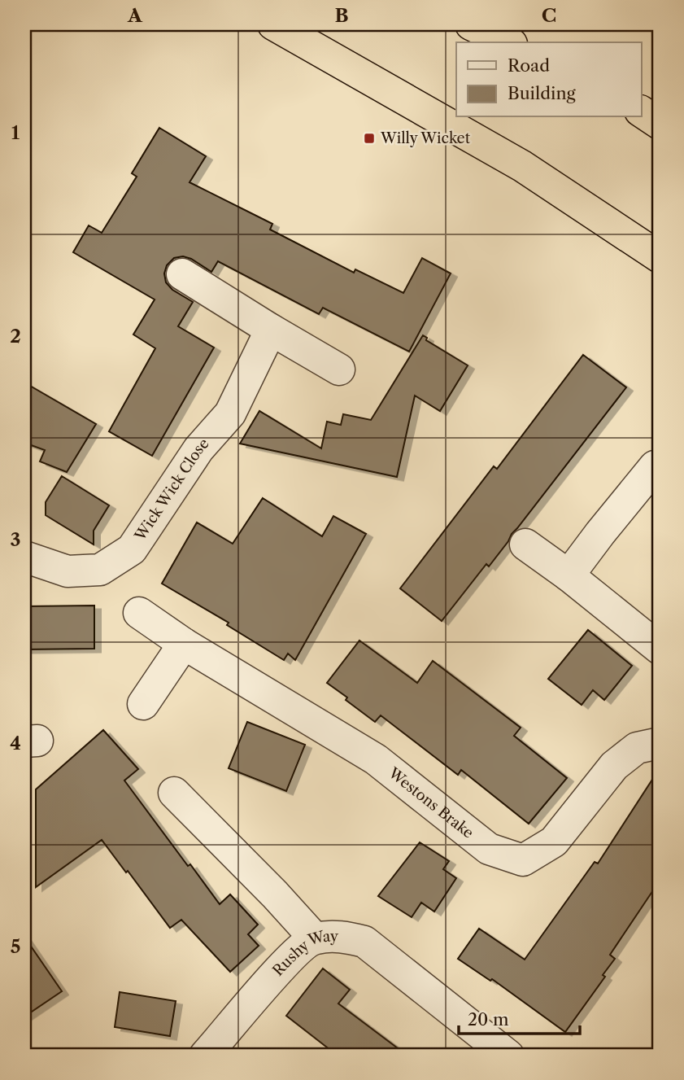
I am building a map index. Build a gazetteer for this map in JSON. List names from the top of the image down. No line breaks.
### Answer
{"streets":{"street":["Wick Wick Close","Westons Brake","Rushy Way"]},"places":{"transit":["Willy Wicket"]},"legend":["Road","Building"],"scale_bar":"20 m","grid":{"columns":["A","B","C"],"rows":["1","2","3","4","5"]}}
